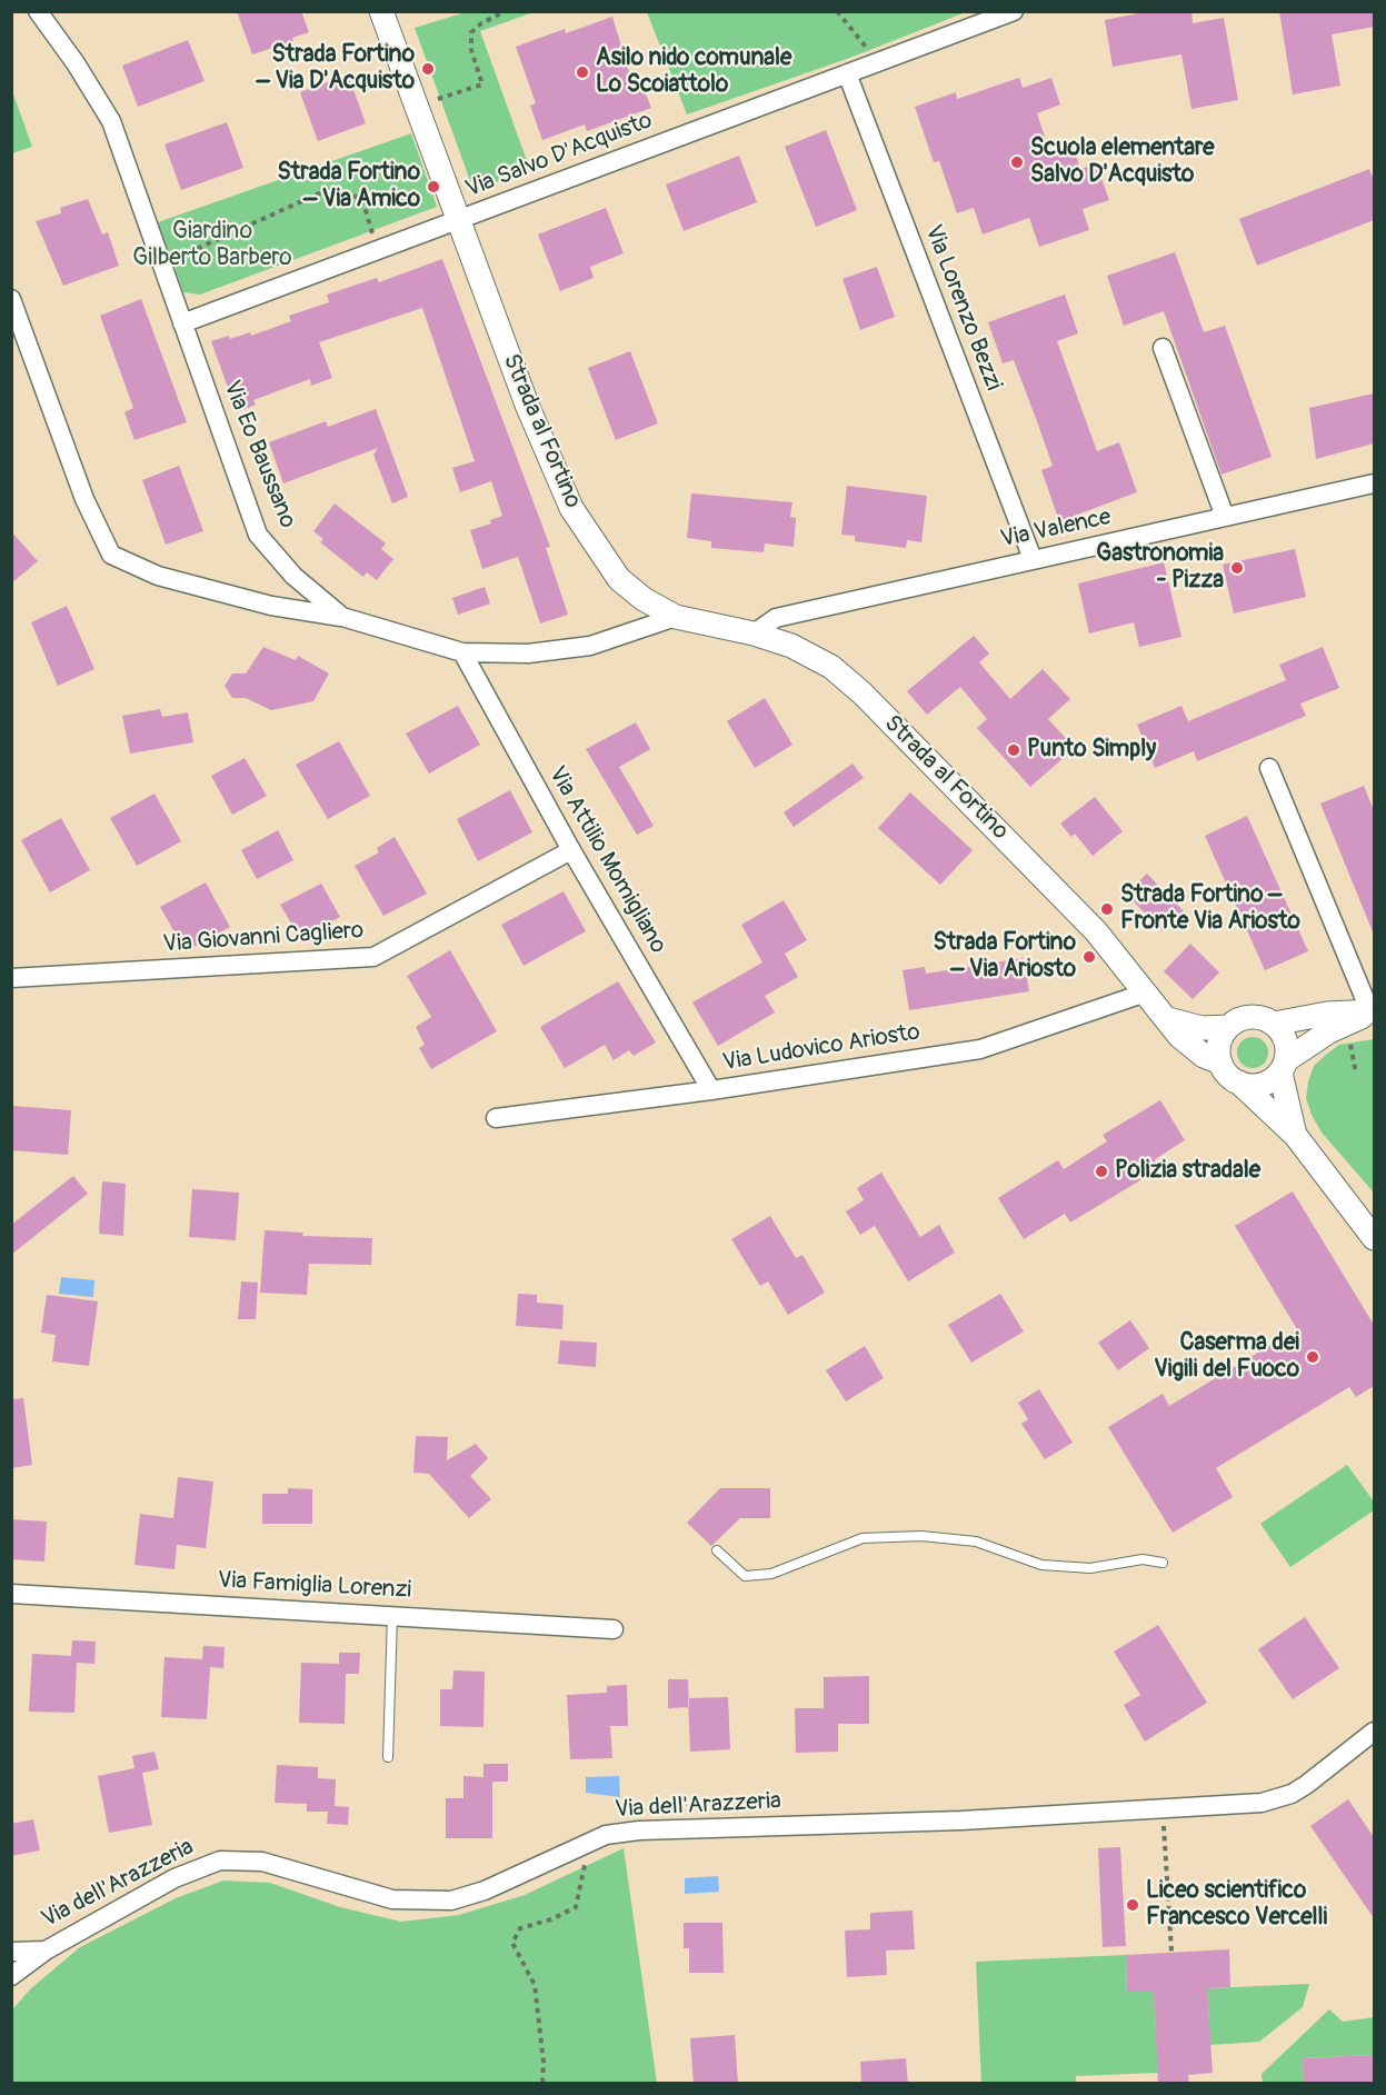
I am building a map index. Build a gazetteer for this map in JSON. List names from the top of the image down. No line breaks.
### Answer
{"streets":{"street":["Via Salvo D'Acquisto","Via Lorenzo Bezzi","Strada al Fortino","Via Eo Baussano","Via Valence","Via Attilio Momigliano","Via Giovanni Cagliero","Via Ludovico Ariosto","Via Famiglia Lorenzi","Via dell'Arazzeria"]},"crossings":[["Via Salvo D'Acquisto","Via Lorenzo Bezzi"],["Via Salvo D'Acquisto","Strada al Fortino"],["Via Salvo D'Acquisto","Via Eo Baussano"],["Via Lorenzo Bezzi","Via Valence"],["Strada al Fortino","Via Eo Baussano"],["Strada al Fortino","Via Valence"],["Strada al Fortino","Via Ludovico Ariosto"],["Via Eo Baussano","Via Attilio Momigliano"],["Via Attilio Momigliano","Via Giovanni Cagliero"],["Via Attilio Momigliano","Via Ludovico Ariosto"]],"parks":["Giardino Gilberto Barbero"],"places":["Strada Fortino – Via D'Acquisto","Asilo nido comunale Lo Scoiattolo","Scuola elementare Salvo D'Acquisto","Strada Fortino – Via Amico","Gastronomia - Pizza","Punto Simply","Strada Fortino – Fronte Via Ariosto","Strada Fortino – Via Ariosto","Polizia stradale","Caserma dei Vigili del Fuoco","Liceo scientifico Francesco Vercelli"]}
